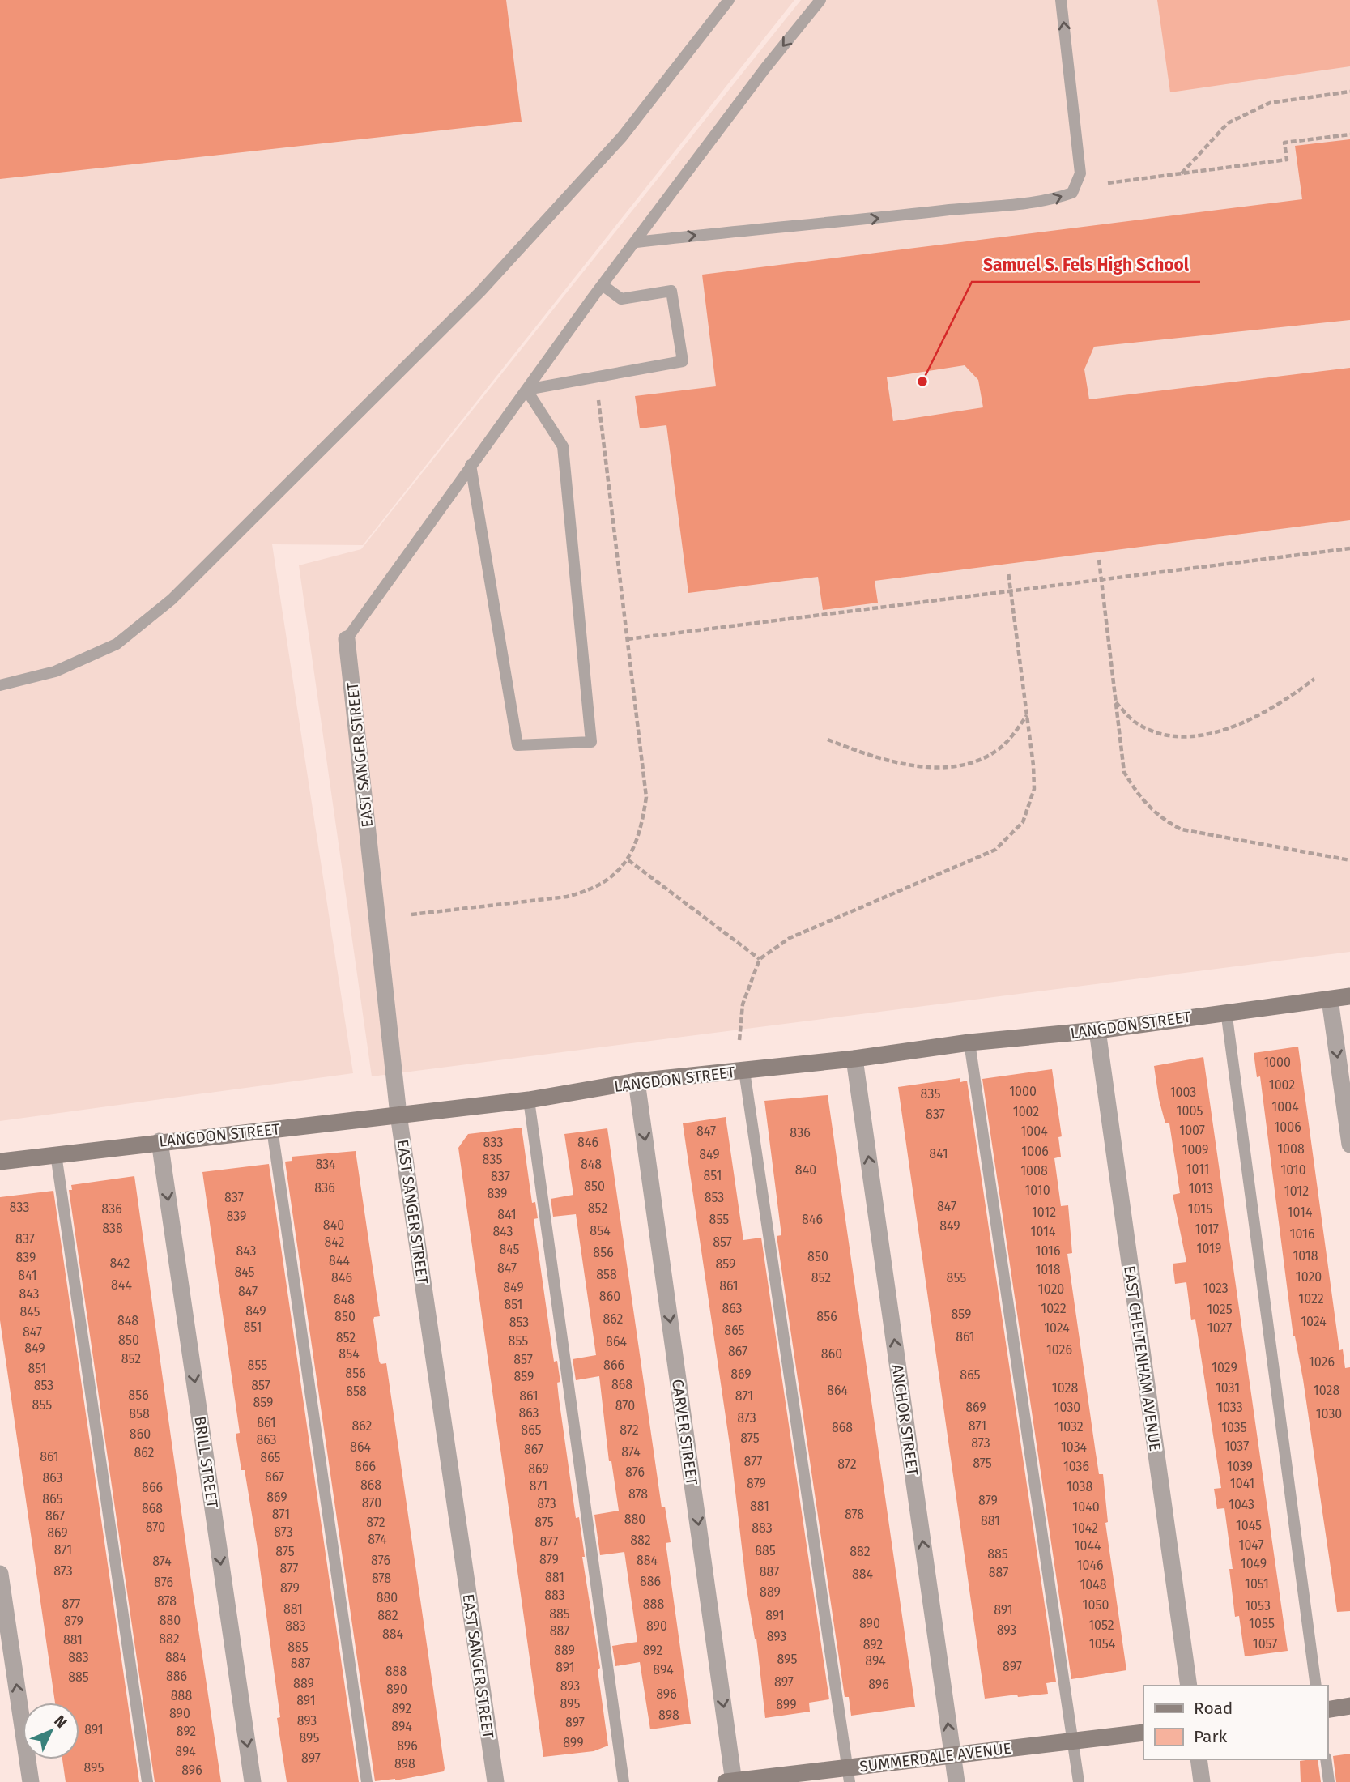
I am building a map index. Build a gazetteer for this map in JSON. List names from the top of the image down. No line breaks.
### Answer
{"streets":{"street":["EAST SANGER STREET","LANGDON STREET","EAST CHELTENHAM AVENUE","ANCHOR STREET","CARVER STREET","BRILL STREET","SUMMERDALE AVENUE"]},"crossings":[["EAST SANGER STREET","LANGDON STREET"],["LANGDON STREET","EAST CHELTENHAM AVENUE"],["LANGDON STREET","ANCHOR STREET"],["LANGDON STREET","CARVER STREET"],["LANGDON STREET","BRILL STREET"],["ANCHOR STREET","SUMMERDALE AVENUE"],["CARVER STREET","SUMMERDALE AVENUE"]],"one_way":["ANCHOR STREET","CARVER STREET","BRILL STREET"],"places":["Samuel S. Fels High School"],"house_numbers":["1000","1002","1000","1003","835","1004","1005","1002","837","1006","1007","847","1004","836","833","846","1008","1009","1006","841","849","835","834","848","1011","840","1010","1008","851","837","850","836","1013","1010","1012","839","837","853","847","833","852","836","1015","1012","1014","841","839","855","846","840","849","838","1017","854","843","1014","1016","837","842","857","1019","845","843","1016","856","1018","850","839","844","842","859","847","1018","845","858","841","1020","846","852","855","844","861","849","1023","1020","847","843","860","1022","848","851","863","1022","1025","849","845","859","850","856","862","848","1024","853","851","1024","1027","865","847","861","852","850","855","864","849","1026","867","854","860","852","857","1026","855","866","1029","851","856","869","865","859","868","853","857","1028","1031","864","1028","858","856","861","871","859","855","870","869","1030","1033","863","858","1030","873","861","862","871","1032","868","1035","865","872","860","875","863","873","1037","864","1034","867","874","862","861","865","877","875","872","866","1036","1039","869","876","867","863","879","1041","868","871","1038","866","878","869","865","879","870","873","1043","881","1040","868","871","878","867","880","881","872","875","1045","870","883","1042","873","869","874","882","877","1047","1044","871","885","875","882","885","879","876","884","874","1049","1046","877","873","887","887","884","881","878","886","876","1051","1048","879","889","883","880","878","877","888","1050","1053","881","891","885","882","891","880","879","890","1055","1052","883","890","893","887","884","893","882","881","1054","1057","892","885","889","892","883","884","895","894","887","897","891","894","888","886","885","897","889","896","893","890","896","888","891","895","899","892","890","898","893","897","894","891","892","895","899","896","894","897","898","895","896"],"legend":["Road","Park"],"north":"top right"}
